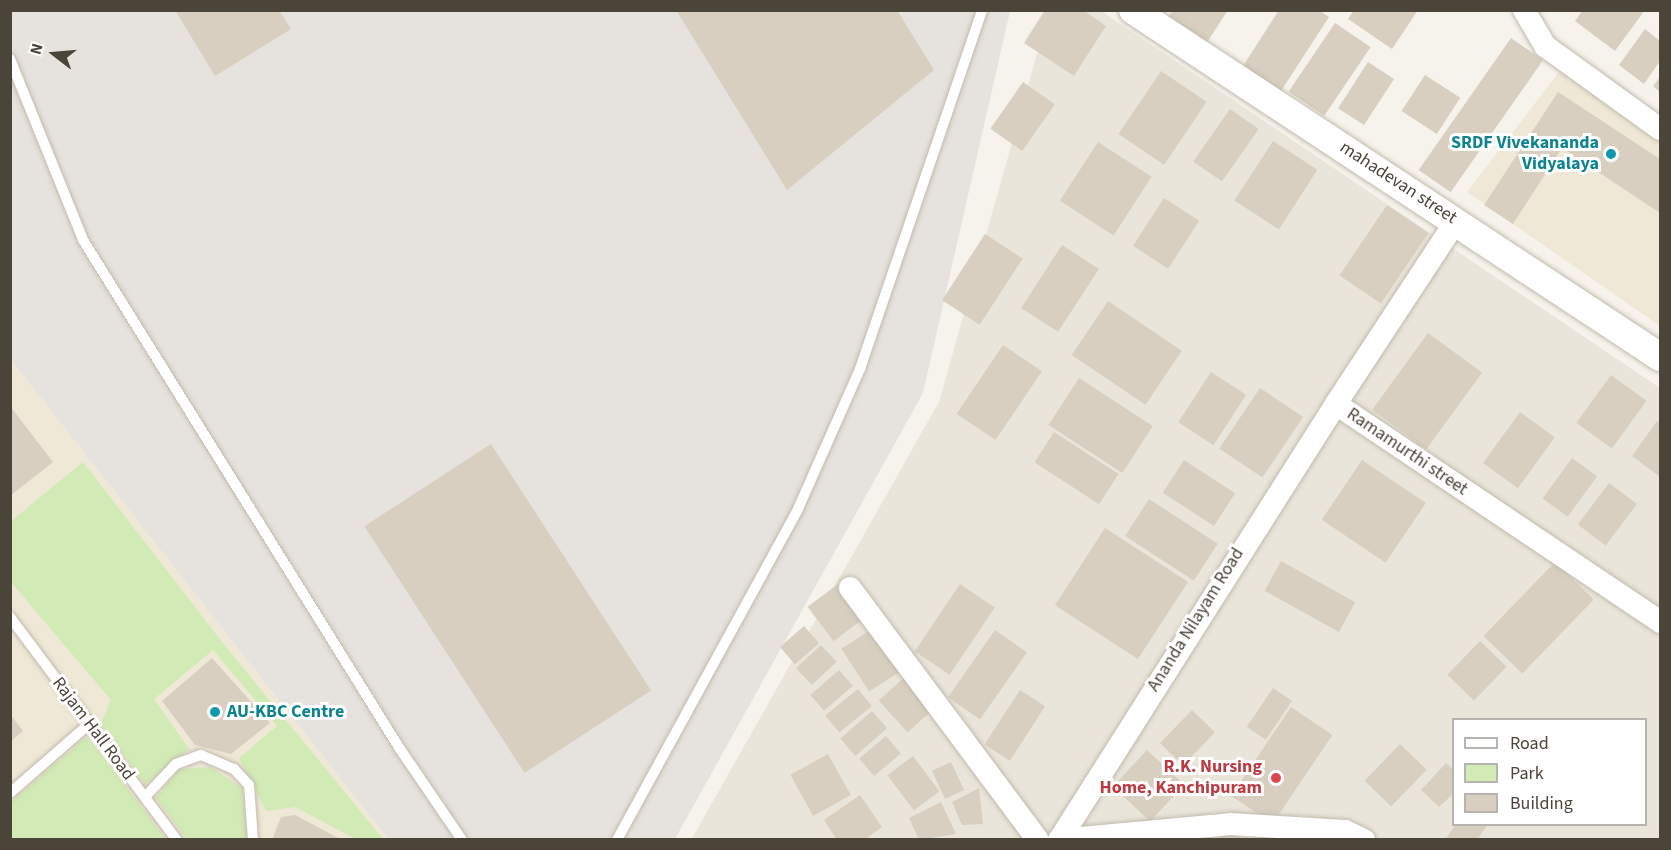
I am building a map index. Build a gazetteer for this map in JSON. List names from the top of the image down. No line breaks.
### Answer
{"streets":{"street":["mahadevan street","Ramamurthi street","Ananda Nilayam Road"],"lane":["Rajam Hall Road"]},"crossings":[["mahadevan street","Ramamurthi street"],["Ramamurthi street","Ananda Nilayam Road"]],"places":["SRDF Vivekananda Vidyalaya","AU-KBC Centre","R.K. Nursing Home, Kanchipuram"],"legend":["Road","Park","Building"],"north":"left"}
